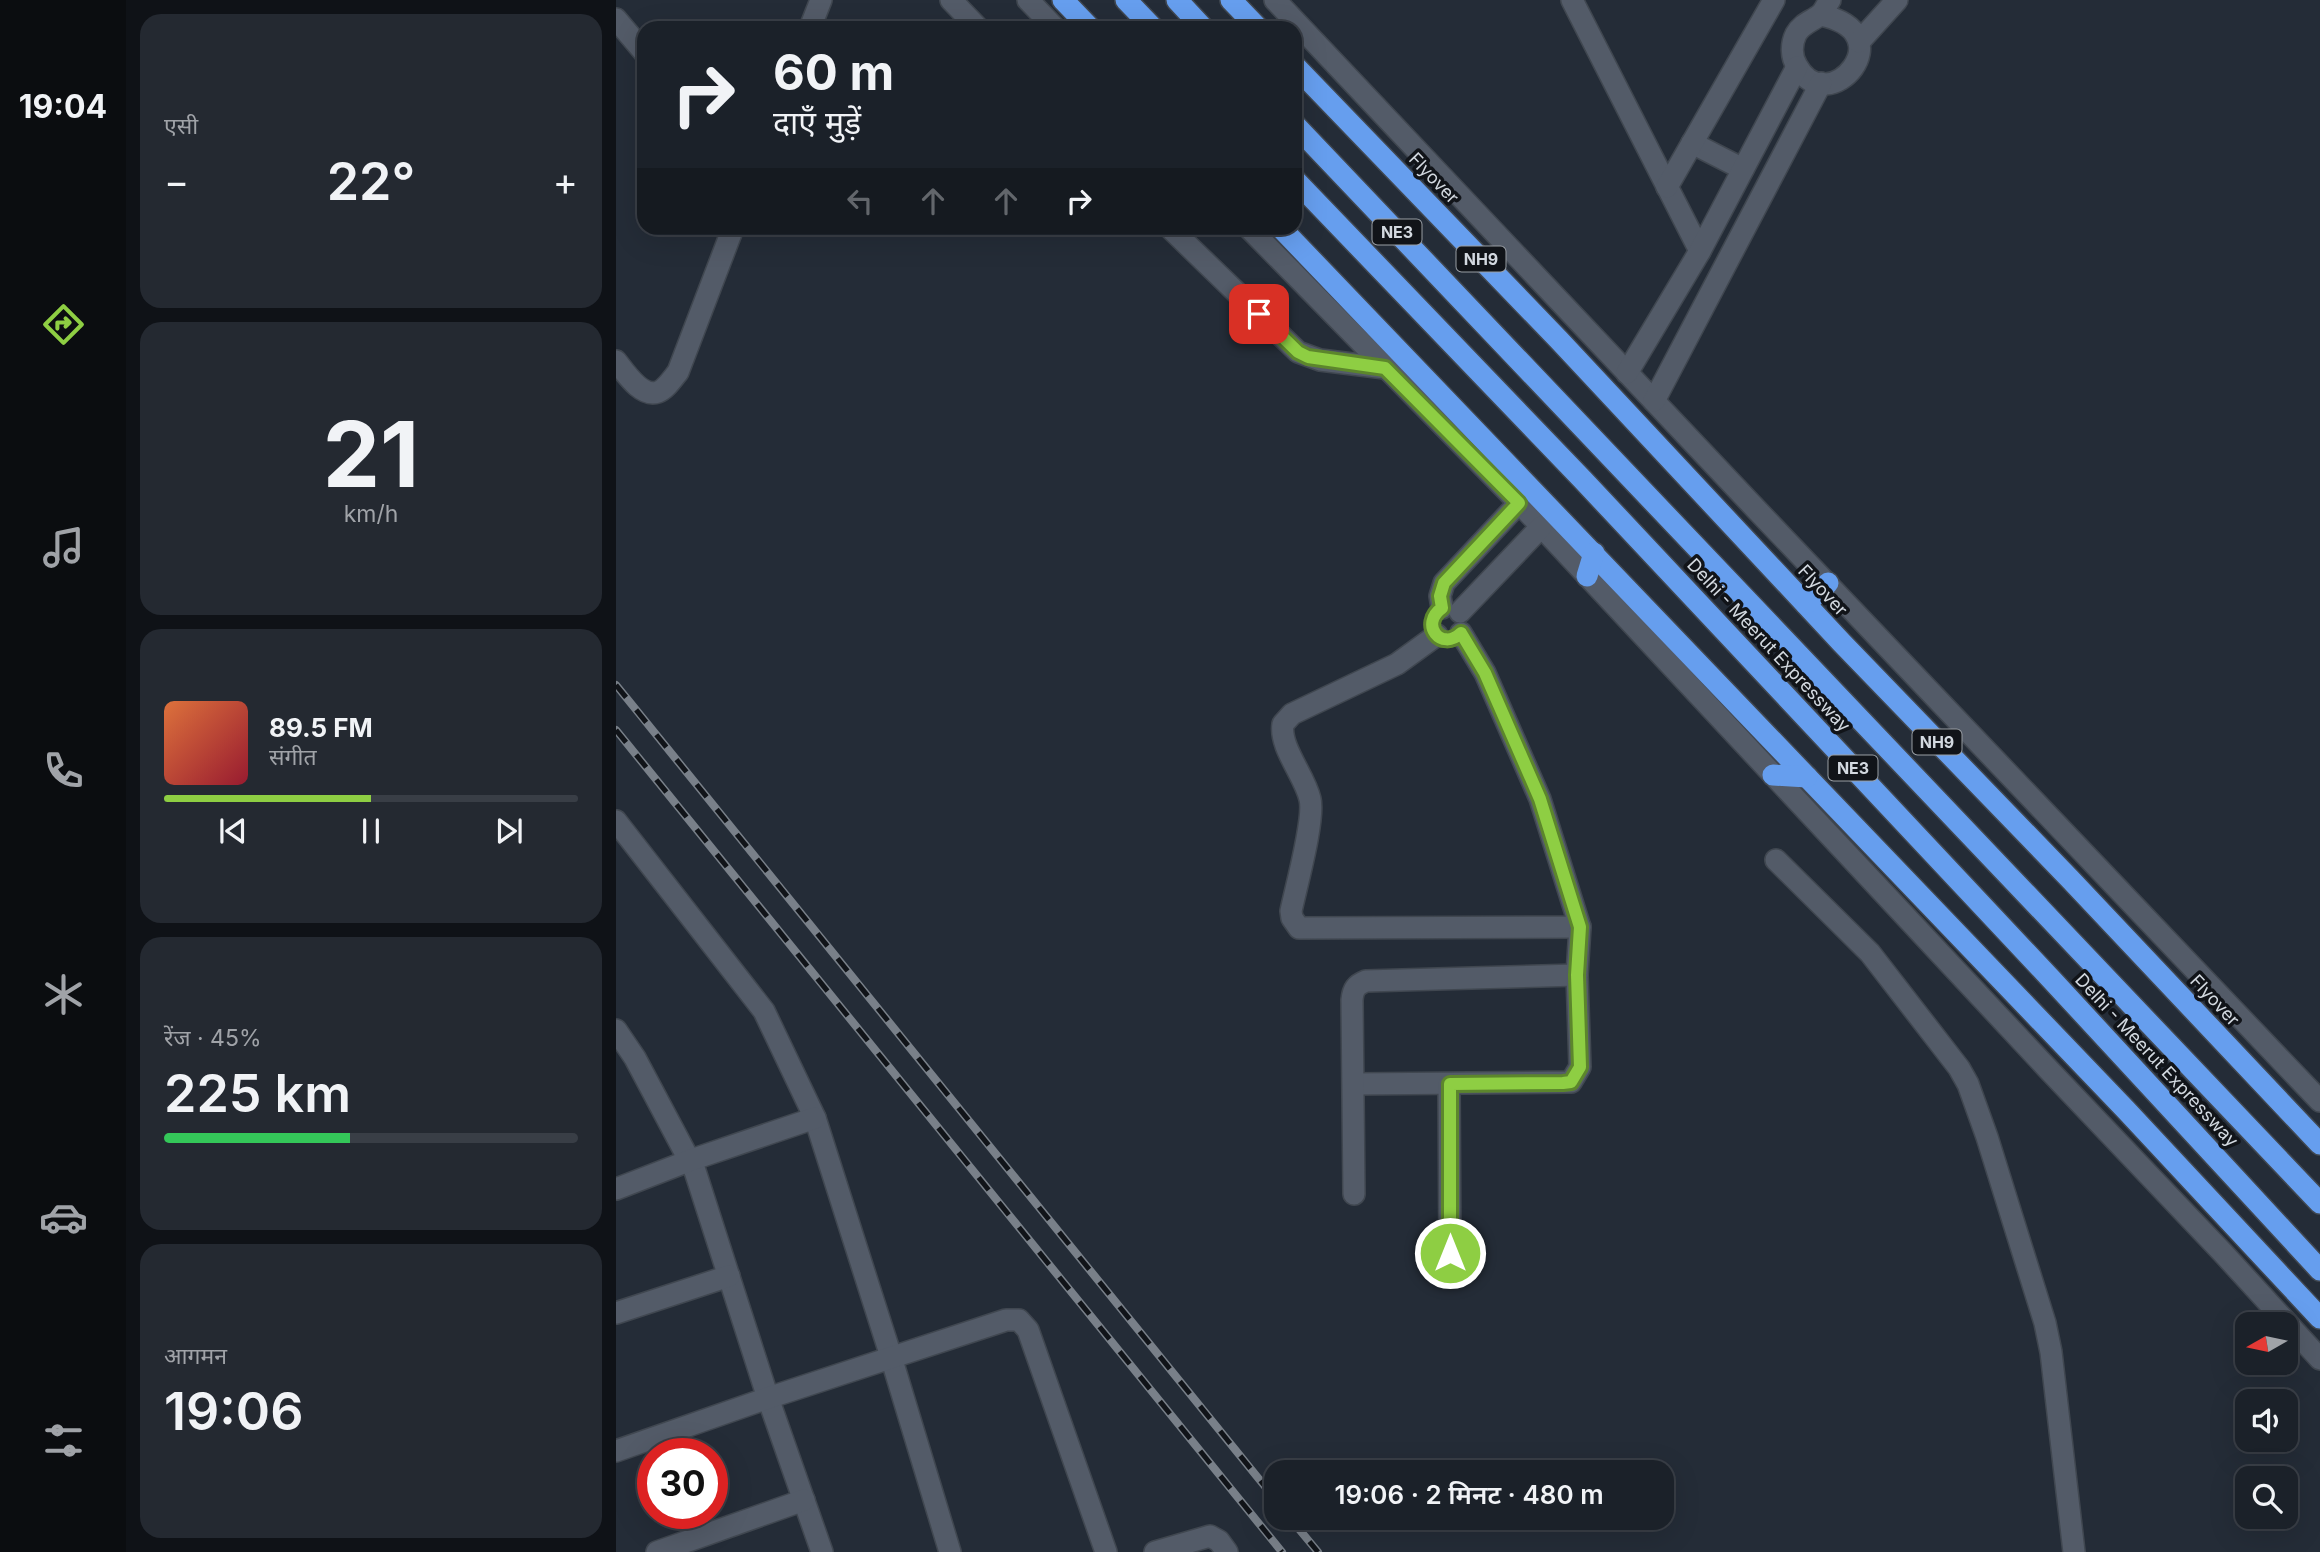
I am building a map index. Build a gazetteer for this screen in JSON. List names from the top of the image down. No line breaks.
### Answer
{"streets":{"highway":["Flyover","NE3","NH9","Delhi - Meerut Expressway"]},"north":"left","page":{"tabs":"19:04","tile":["एसी",["21","km/h"],["रेंज · 45%","225 km"],["आगमन","19:06"]],"turn":["60 m","दाएँ मुड़ें"],"heat":["−","22°","+"],"song":["89.5 FM","संगीत"],"limit":"30","trip":"19:06 · 2 मिनट · 480 m"}}
